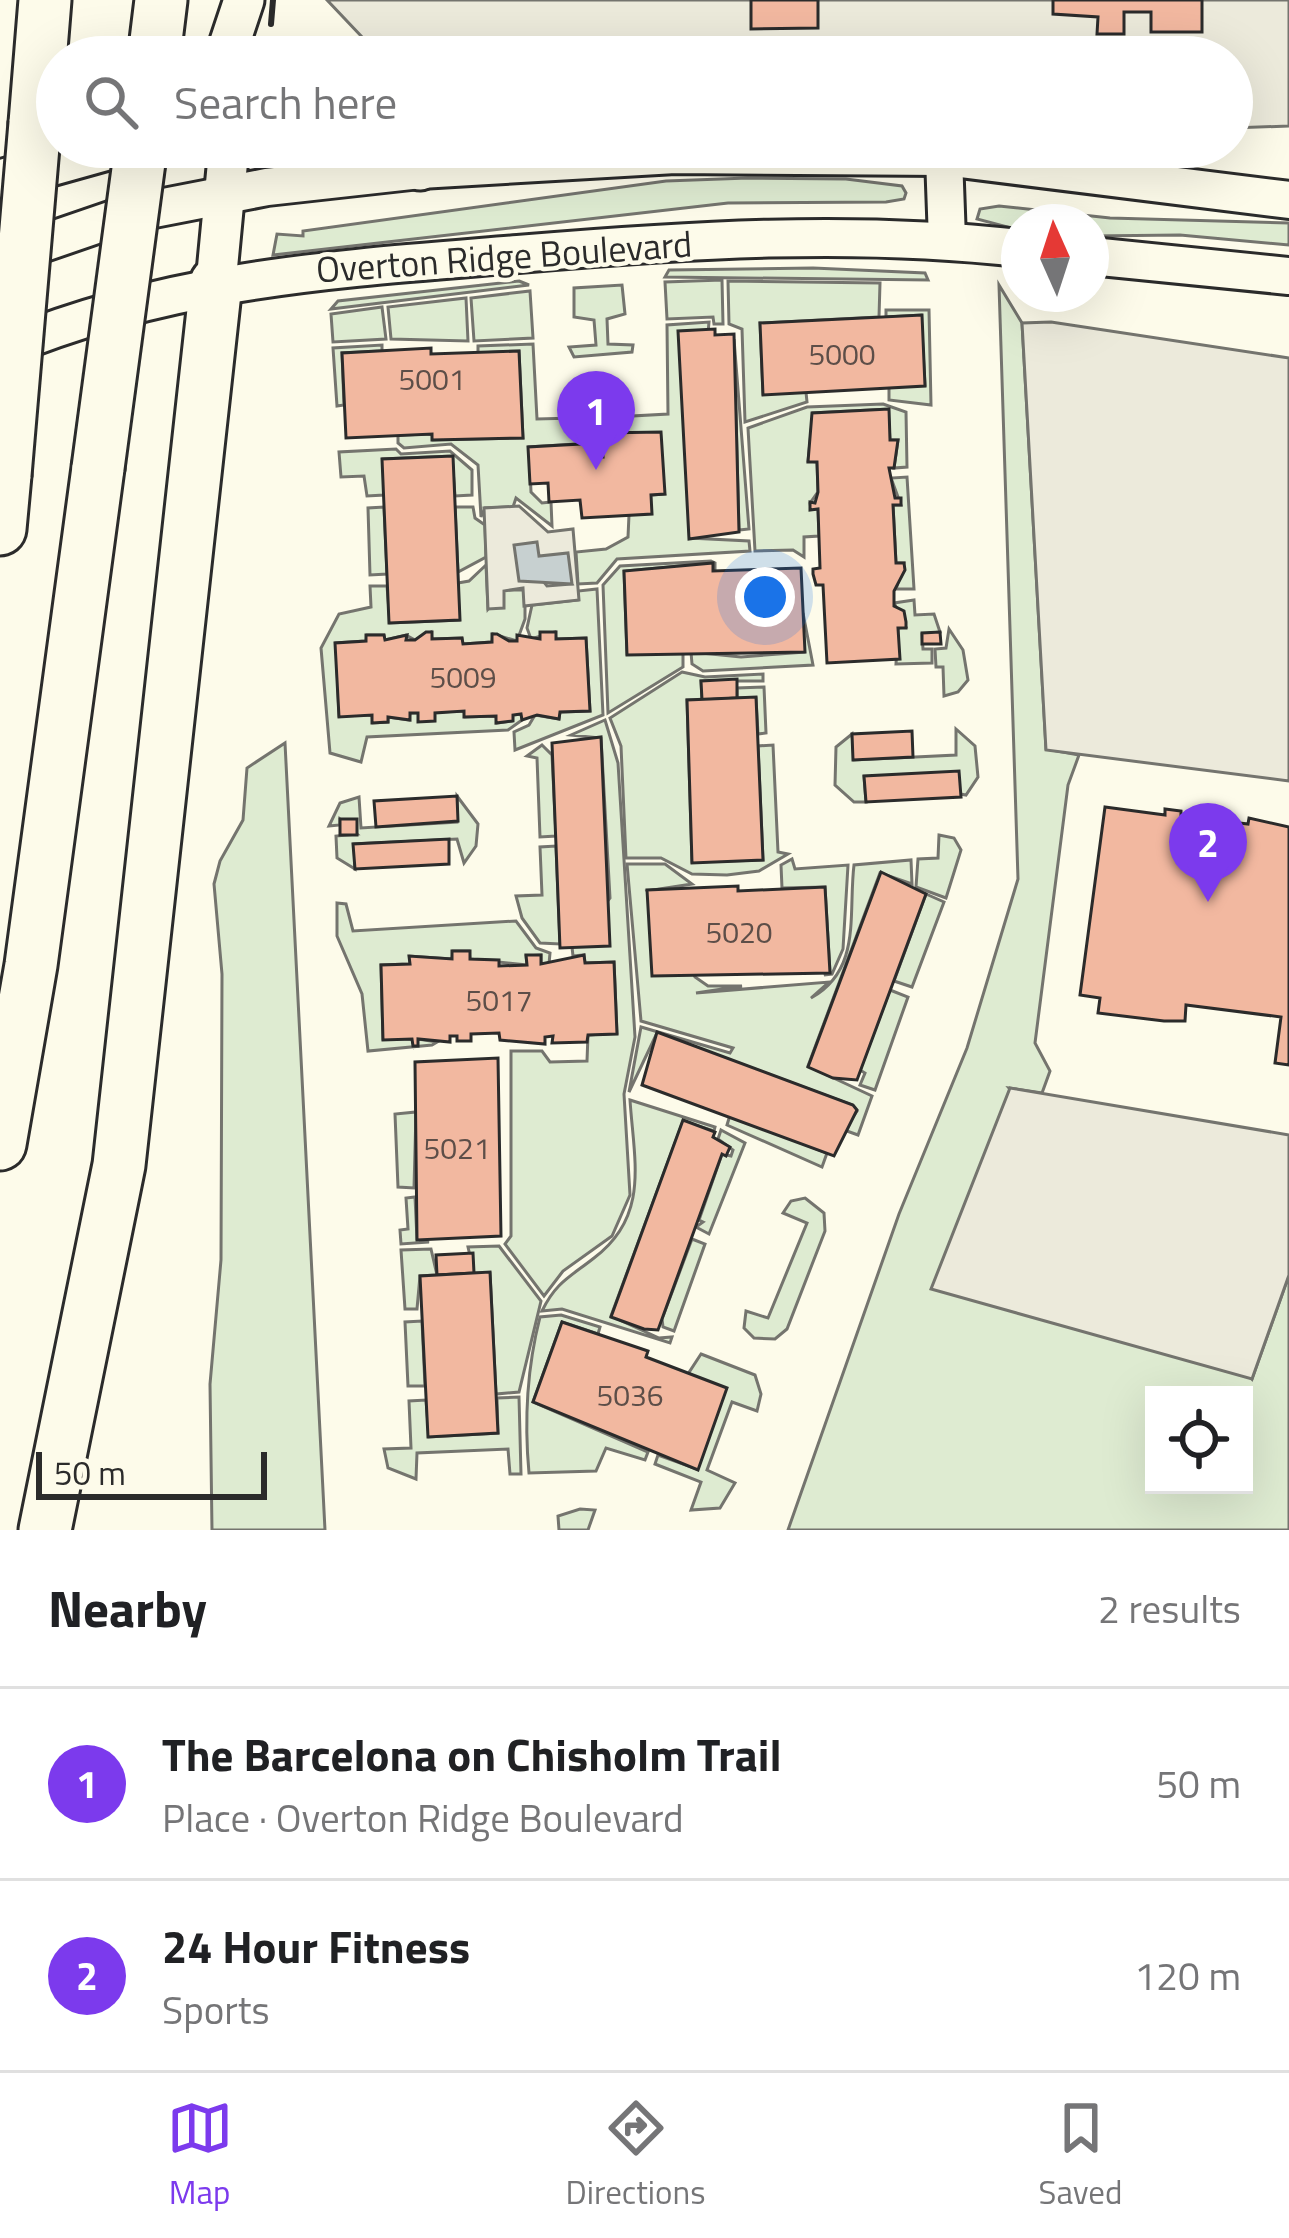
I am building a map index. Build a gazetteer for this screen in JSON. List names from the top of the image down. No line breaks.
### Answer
{"streets":{"street":["Overton Ridge Boulevard"]},"house_numbers":["5000","5001","5009","5020","5017","5021","5036"],"scale_bar":"50 m","north":"top","page":{"search":"Search here","pins":["1","2"],"scale":"50 m","heading":["Nearby","2 results"],"list":[{"mark":"1","name":"The Barcelona on Chisholm Trail","note":"Place · Overton Ridge Boulevard","value":"50 m"},{"mark":"2","name":"24 Hour Fitness","note":"Sports","value":"120 m"}],"nav":["Map","Directions","Saved"]}}
